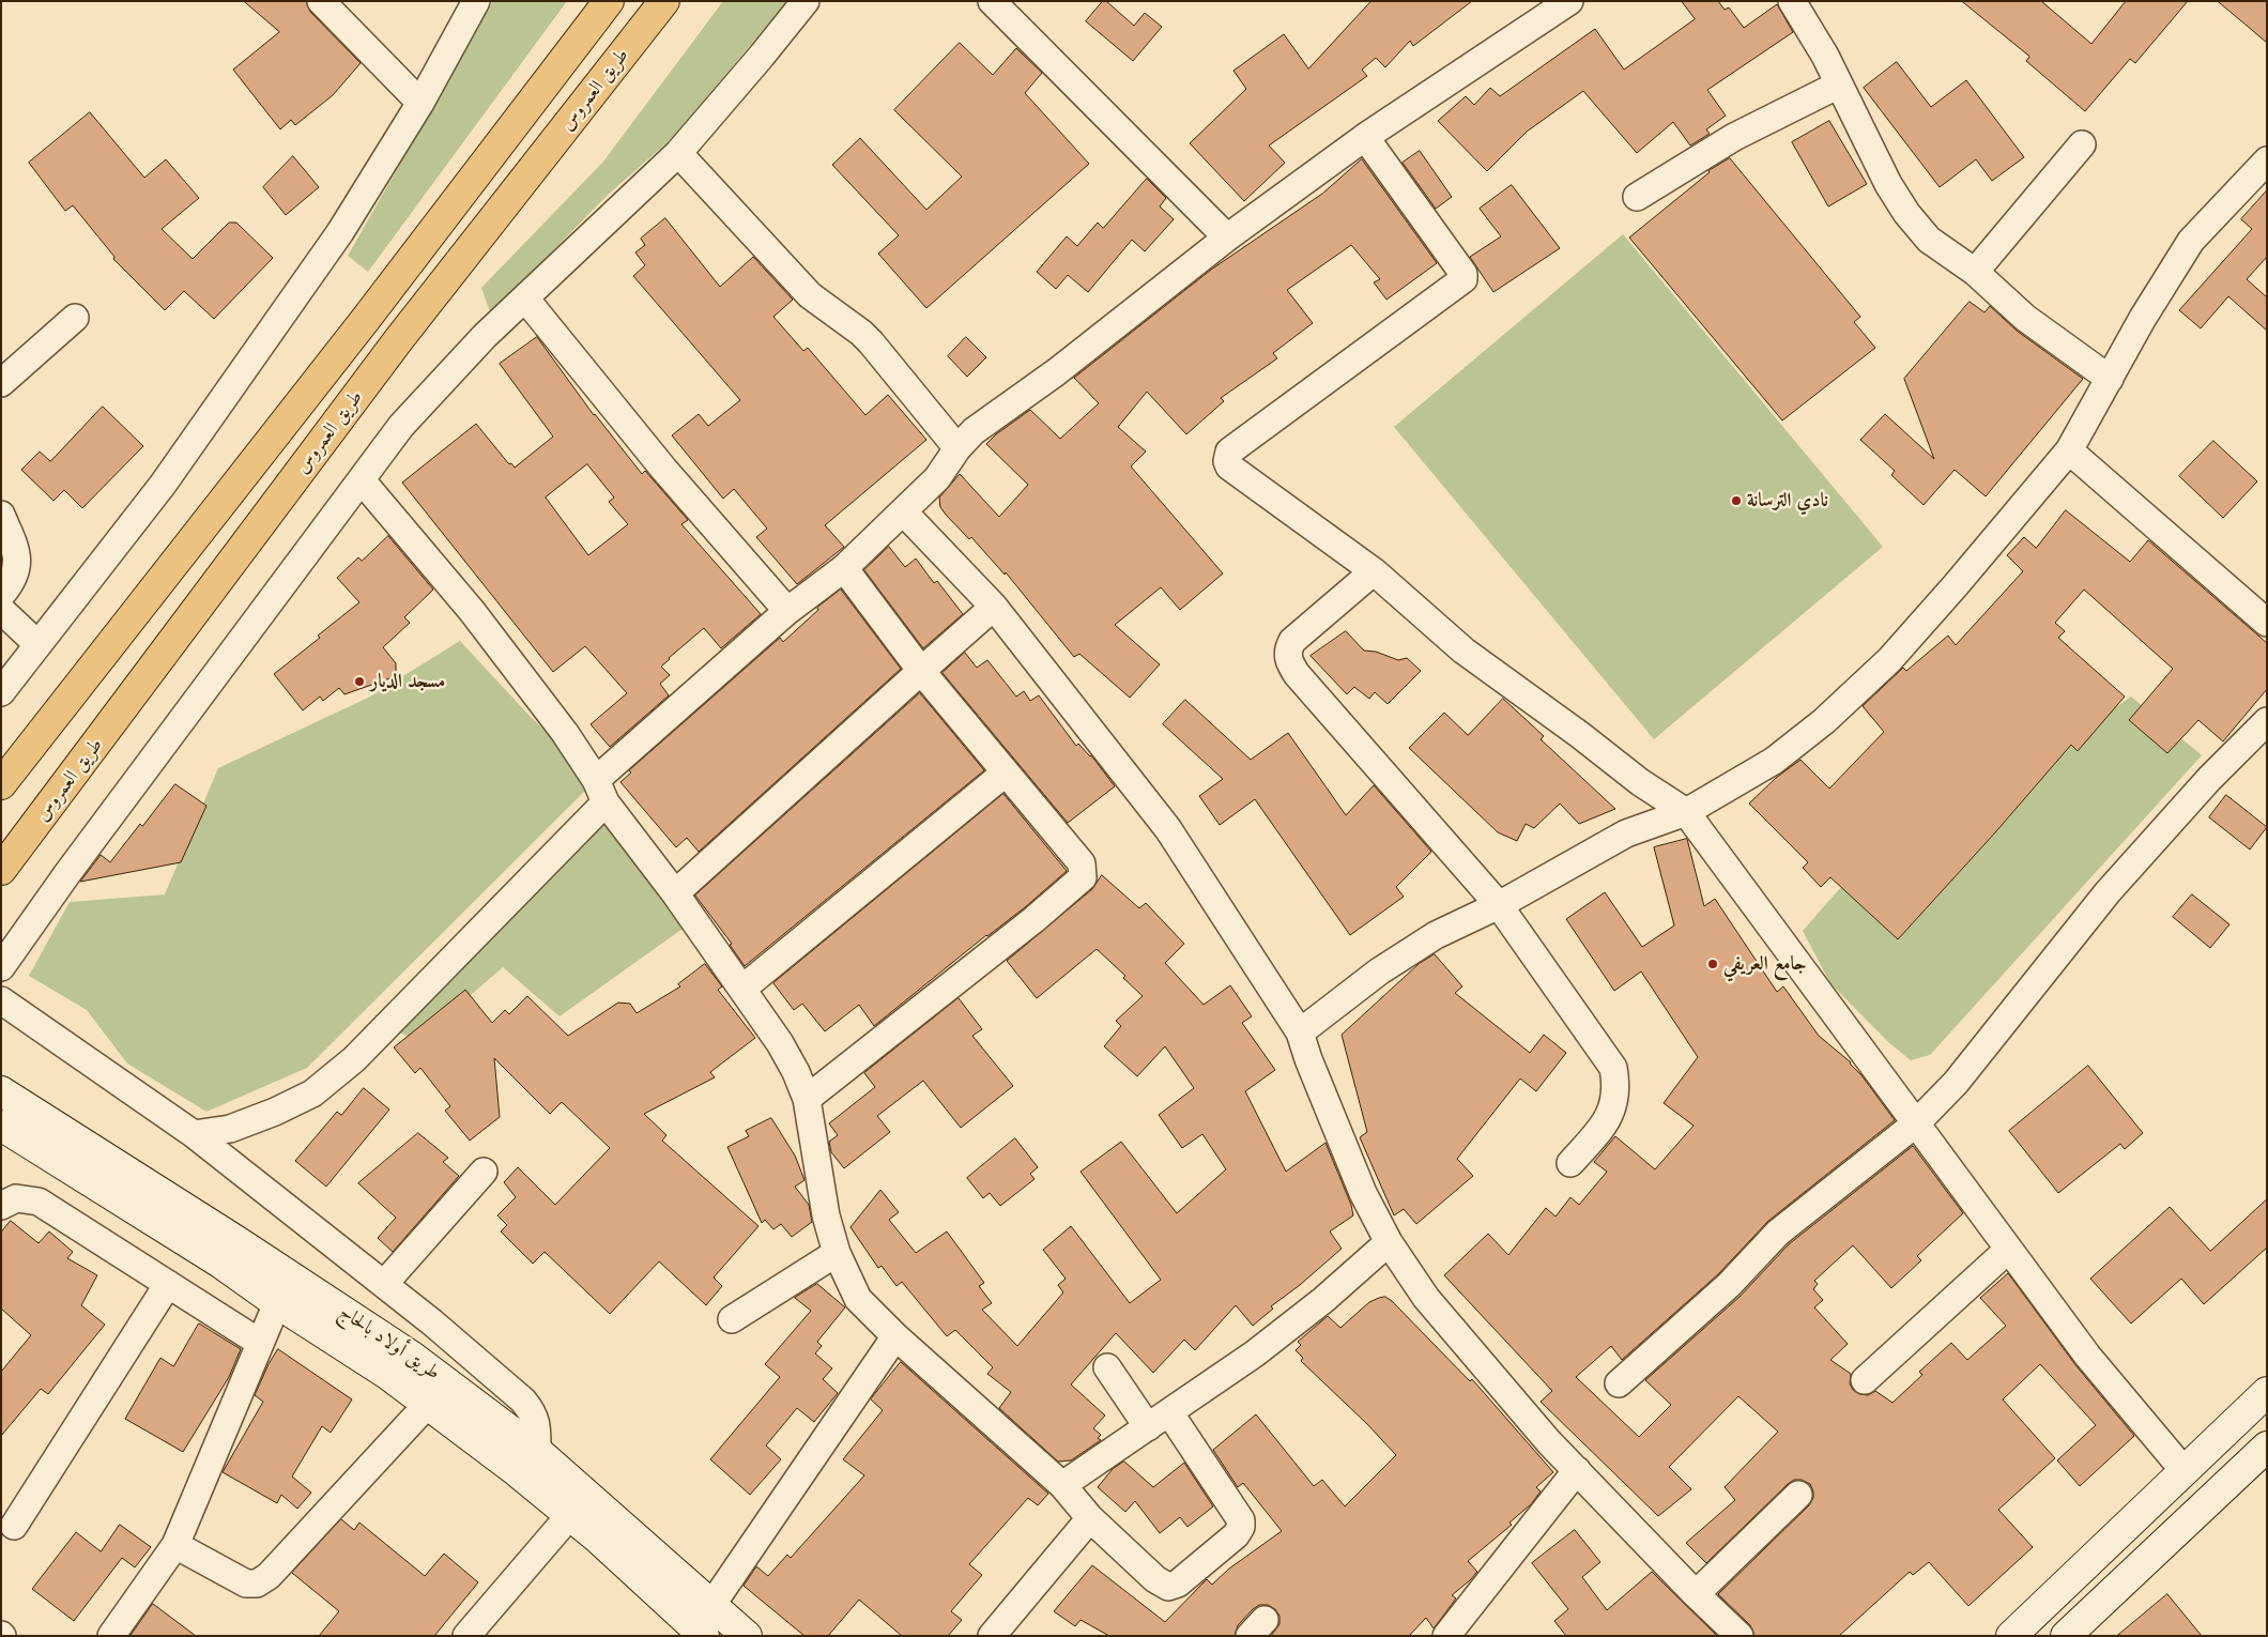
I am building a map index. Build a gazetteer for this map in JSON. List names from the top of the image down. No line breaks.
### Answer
{"streets":{"main road":["طريق العمروس","طريق أولاد بالحاج"]},"places":["نادي الترسانة","مسجد الديار","جامع العريفي"]}
